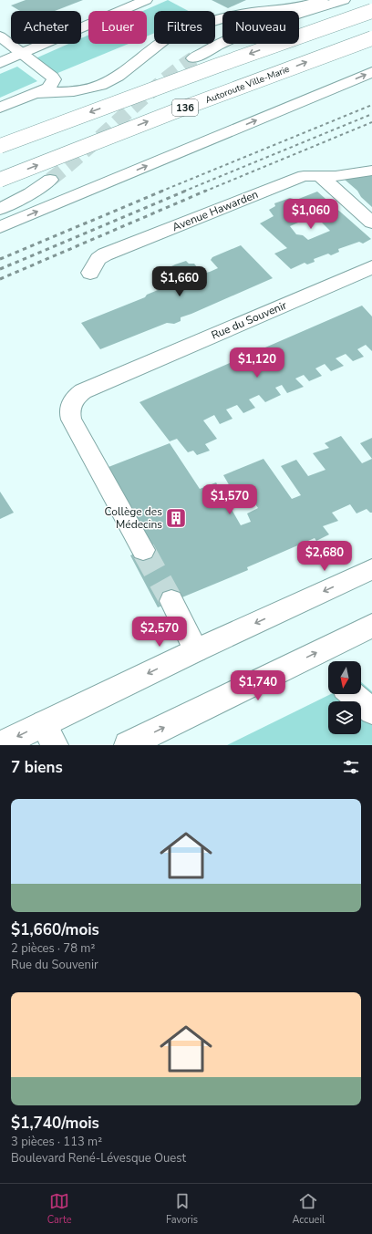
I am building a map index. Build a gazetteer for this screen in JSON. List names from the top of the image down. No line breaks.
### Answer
{"streets":{"main road":["Autoroute Ville-Marie","136","Avenue Hawarden","Rue du Souvenir"]},"places":{"building":["Collège des Médecins"]},"north":"bottom","page":{"chip":["Acheter","Louer","Filtres","Nouveau"],"price":["$1,060","$1,660","$1,120","$1,570","$2,680","$2,570","$1,740"],"heading":"7 biens","list":[{"name":"$1,660/mois","note":"2 pièces · 78 m² · Rue du Souvenir"},{"name":"$1,740/mois","note":"3 pièces · 113 m² · Boulevard René-Lévesque Ouest"}],"tabs":["Carte","Favoris","Accueil"]}}
